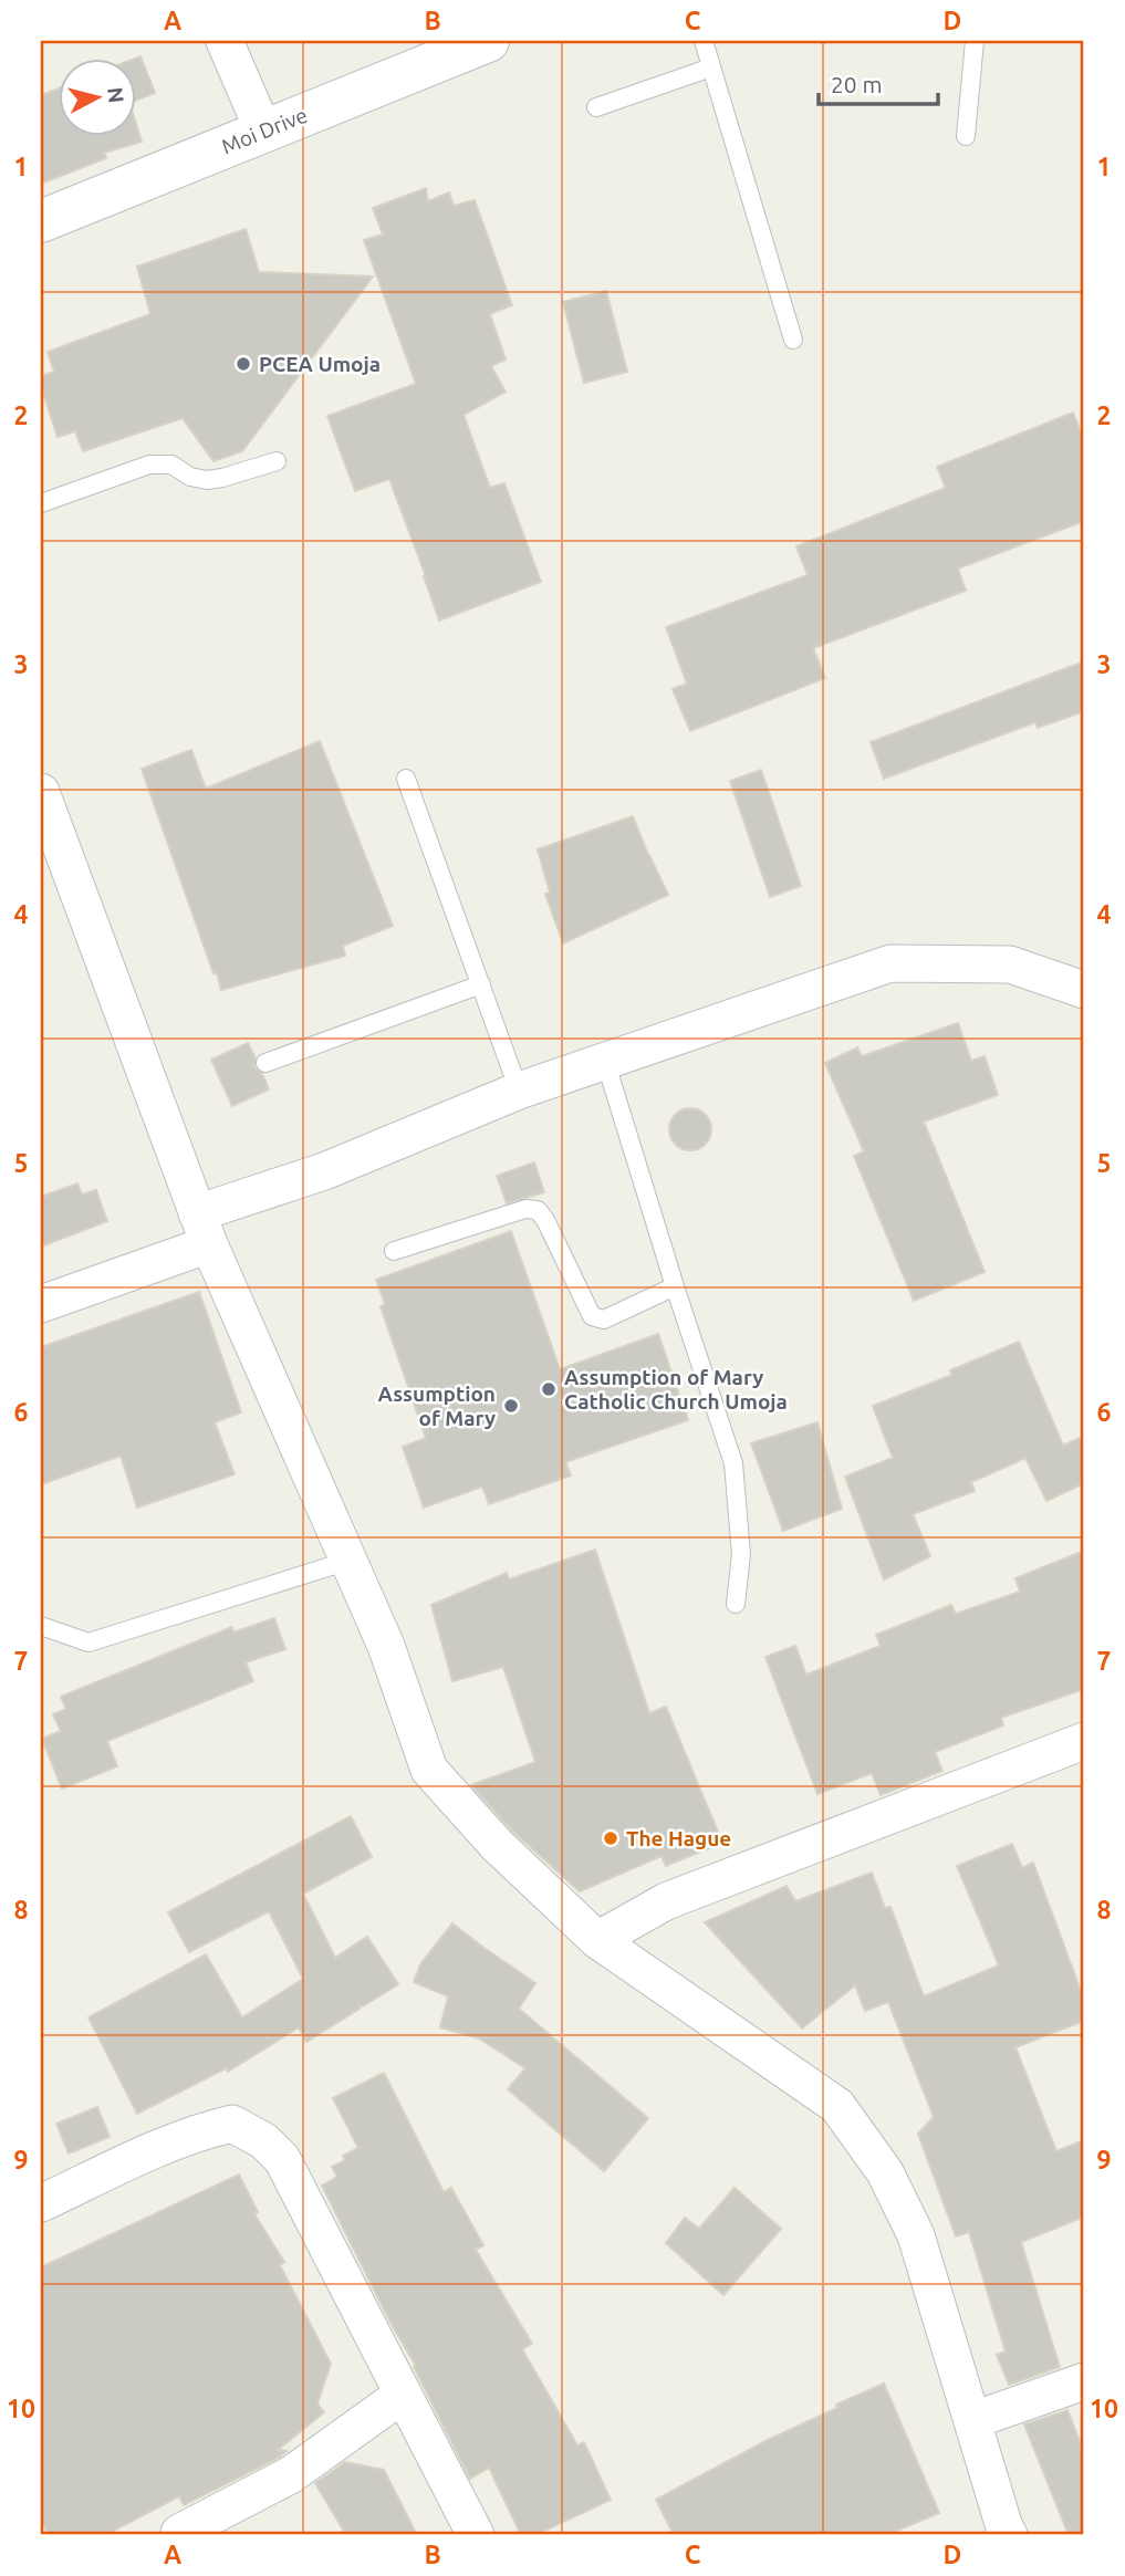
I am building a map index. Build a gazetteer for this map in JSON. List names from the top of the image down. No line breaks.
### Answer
{"streets":{"street":["Moi Drive"]},"places":["PCEA Umoja","Assumption of Mary Catholic Church Umoja","Assumption of Mary","The Hague"],"scale_bar":"20 m","north":"right","grid":{"columns":["A","B","C","D"],"rows":["1","2","3","4","5","6","7","8","9","10"]}}
